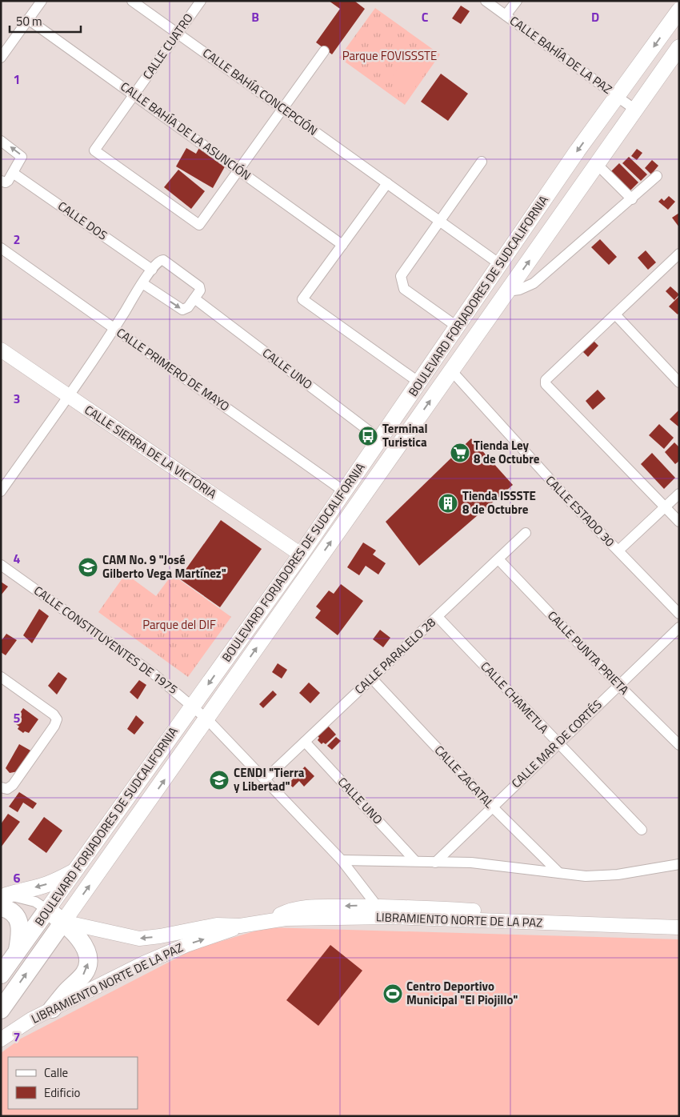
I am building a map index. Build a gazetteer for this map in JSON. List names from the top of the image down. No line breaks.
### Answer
{"streets":{"highway":["BOULEVARD FORJADORES DE SUDCALIFORNIA"],"main road":["CALLE SIERRA DE LA VICTORIA","LIBRAMIENTO NORTE DE LA PAZ"],"street":["CALLE CUATRO","CALLE BAHÍA DE LA PAZ","CALLE BAHÍA CONCEPCIÓN","CALLE BAHÍA DE LA ASUNCIÓN","CALLE DOS","CALLE UNO","CALLE PRIMERO DE MAYO","CALLE ESTADO 30","CALLE CONSTITUYENTES DE 1975","CALLE PUNTA PRIETA","CALLE PARALELO 28","CALLE CHAMETLA","CALLE MAR DE CORTÉS","CALLE ZACATAL"]},"crossings":[["CALLE CUATRO","CALLE BAHÍA CONCEPCIÓN"],["CALLE CUATRO","CALLE BAHÍA DE LA ASUNCIÓN"],["CALLE BAHÍA DE LA PAZ","BOULEVARD FORJADORES DE SUDCALIFORNIA"],["CALLE BAHÍA CONCEPCIÓN","BOULEVARD FORJADORES DE SUDCALIFORNIA"],["BOULEVARD FORJADORES DE SUDCALIFORNIA","CALLE UNO"],["BOULEVARD FORJADORES DE SUDCALIFORNIA","CALLE PRIMERO DE MAYO"],["BOULEVARD FORJADORES DE SUDCALIFORNIA","CALLE SIERRA DE LA VICTORIA"],["BOULEVARD FORJADORES DE SUDCALIFORNIA","CALLE ESTADO 30"],["BOULEVARD FORJADORES DE SUDCALIFORNIA","CALLE CONSTITUYENTES DE 1975"],["BOULEVARD FORJADORES DE SUDCALIFORNIA","LIBRAMIENTO NORTE DE LA PAZ"],["CALLE UNO","CALLE PARALELO 28"],["CALLE PUNTA PRIETA","CALLE PARALELO 28"],["CALLE PUNTA PRIETA","CALLE MAR DE CORTÉS"],["CALLE PARALELO 28","CALLE CHAMETLA"],["CALLE PARALELO 28","CALLE ZACATAL"],["CALLE CHAMETLA","CALLE MAR DE CORTÉS"],["CALLE MAR DE CORTÉS","CALLE ZACATAL"]],"parks":["Parque FOVISSSTE","Parque del DIF"],"places":{"bus stop":["Terminal Turistica"],"supermarket":["Tienda Ley 8 de Octubre"],"building":["Tienda ISSSTE 8 de Octubre"],"school or university":["CAM No. 9 \"José Gilberto Vega Martínez\"","CENDI \"Tierra y Libertad\""],"sports":["Centro Deportivo Municipal \"El Piojillo\""]},"legend":["Calle","Edificio"],"scale_bar":"50 m","grid":{"columns":["B","C","D"],"rows":["1","2","3","4","5","6","7"]}}
